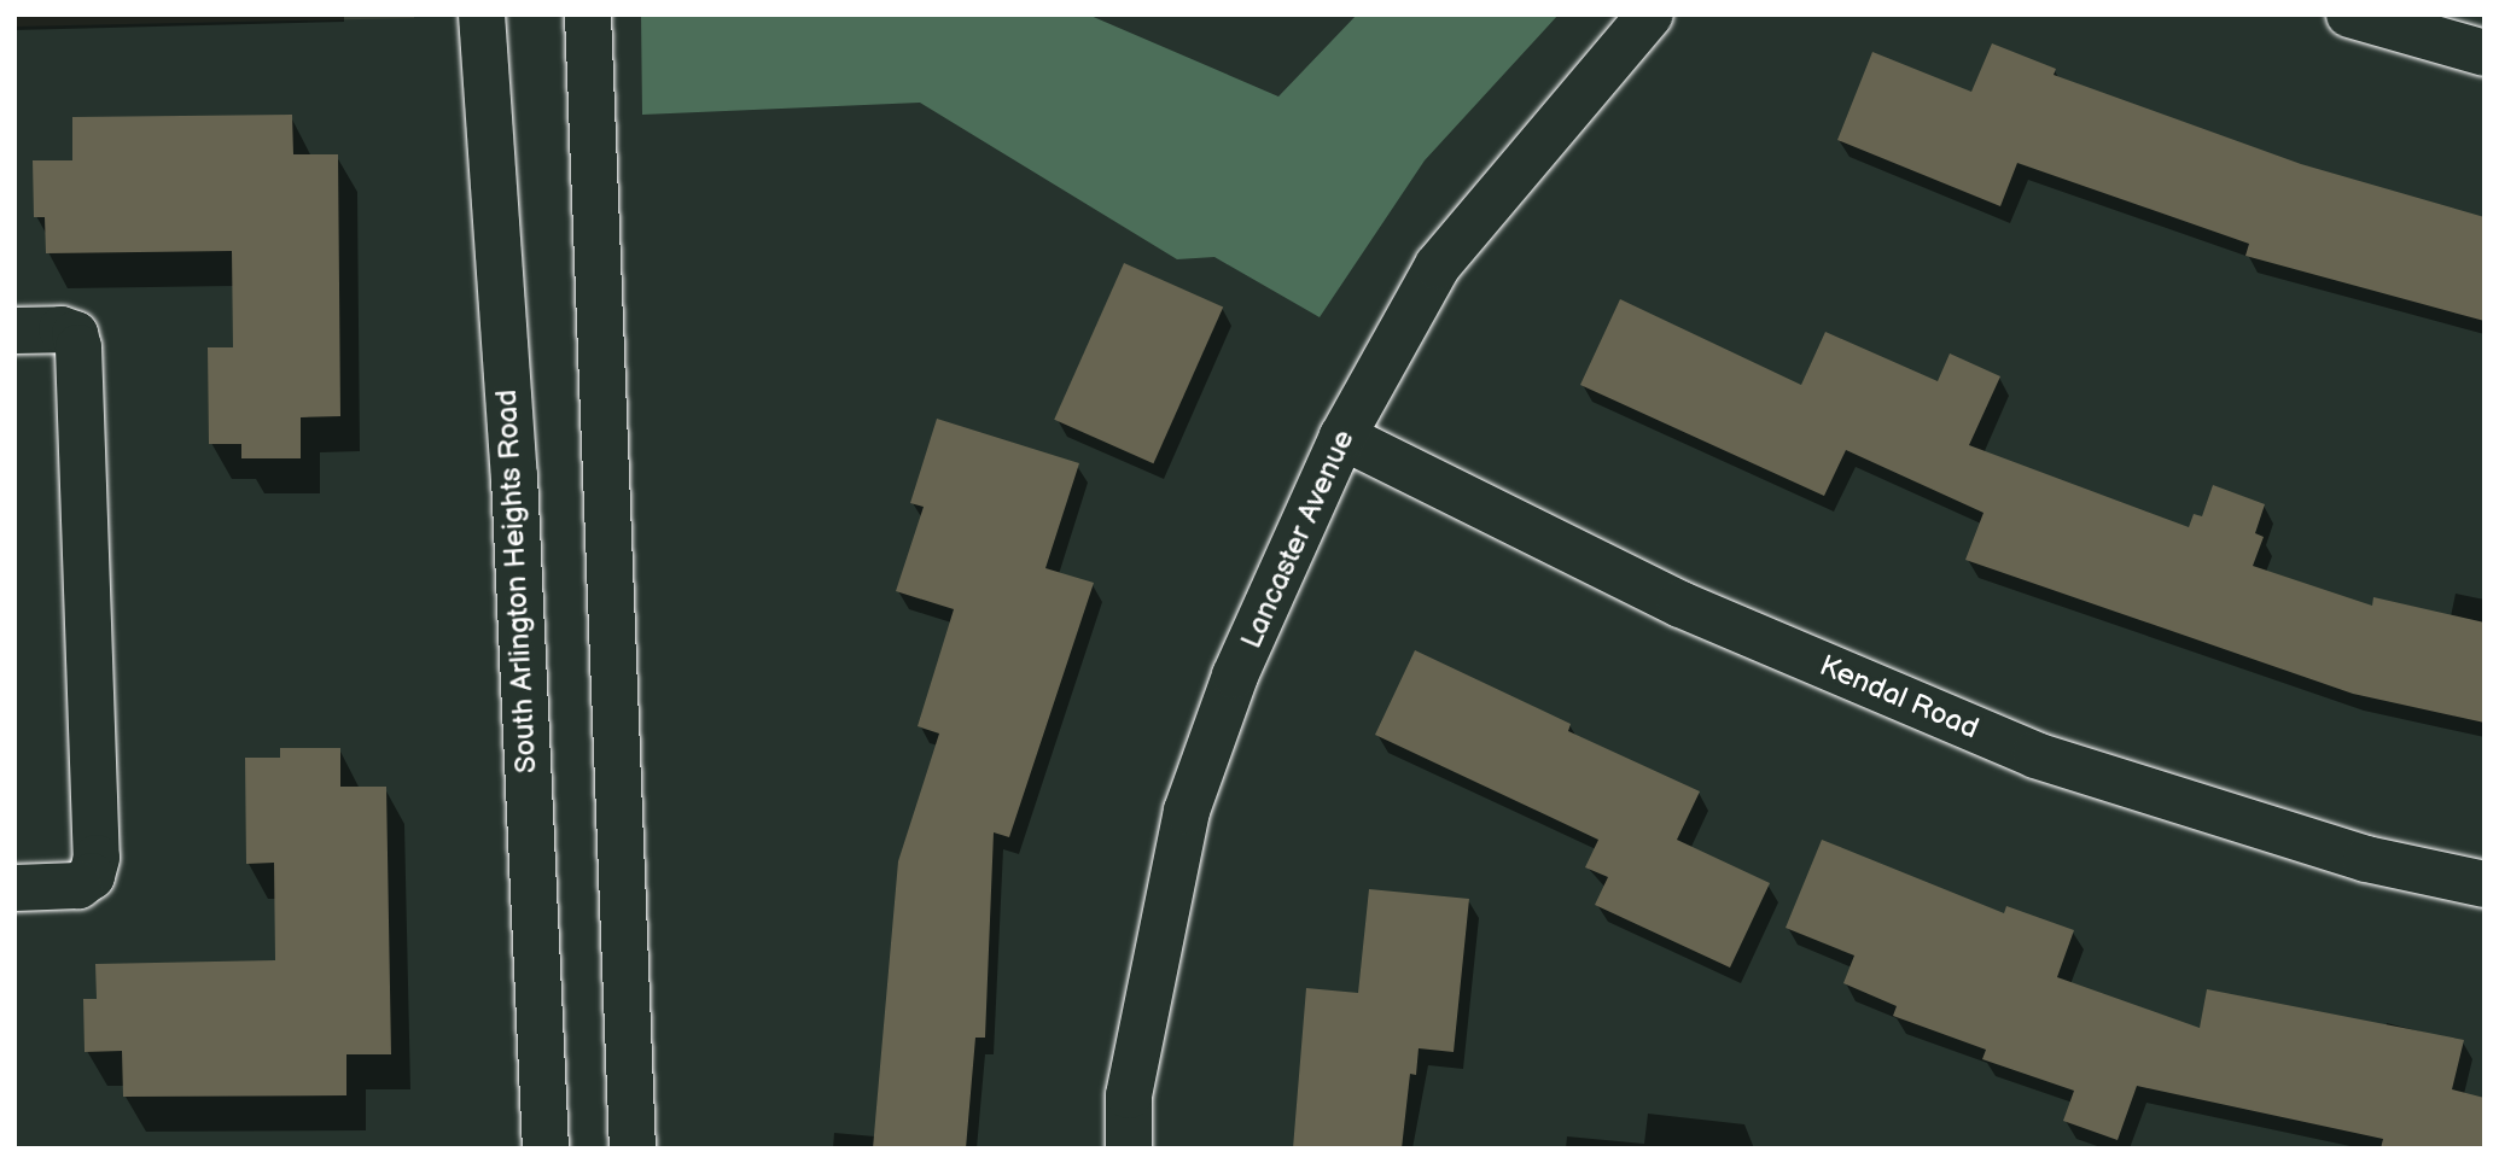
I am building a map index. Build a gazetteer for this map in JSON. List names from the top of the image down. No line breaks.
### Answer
{"streets":{"street":["Lancaster Avenue","South Arlington Heights Road","Kendal Road"]},"crossings":[["Lancaster Avenue","Kendal Road"]]}
